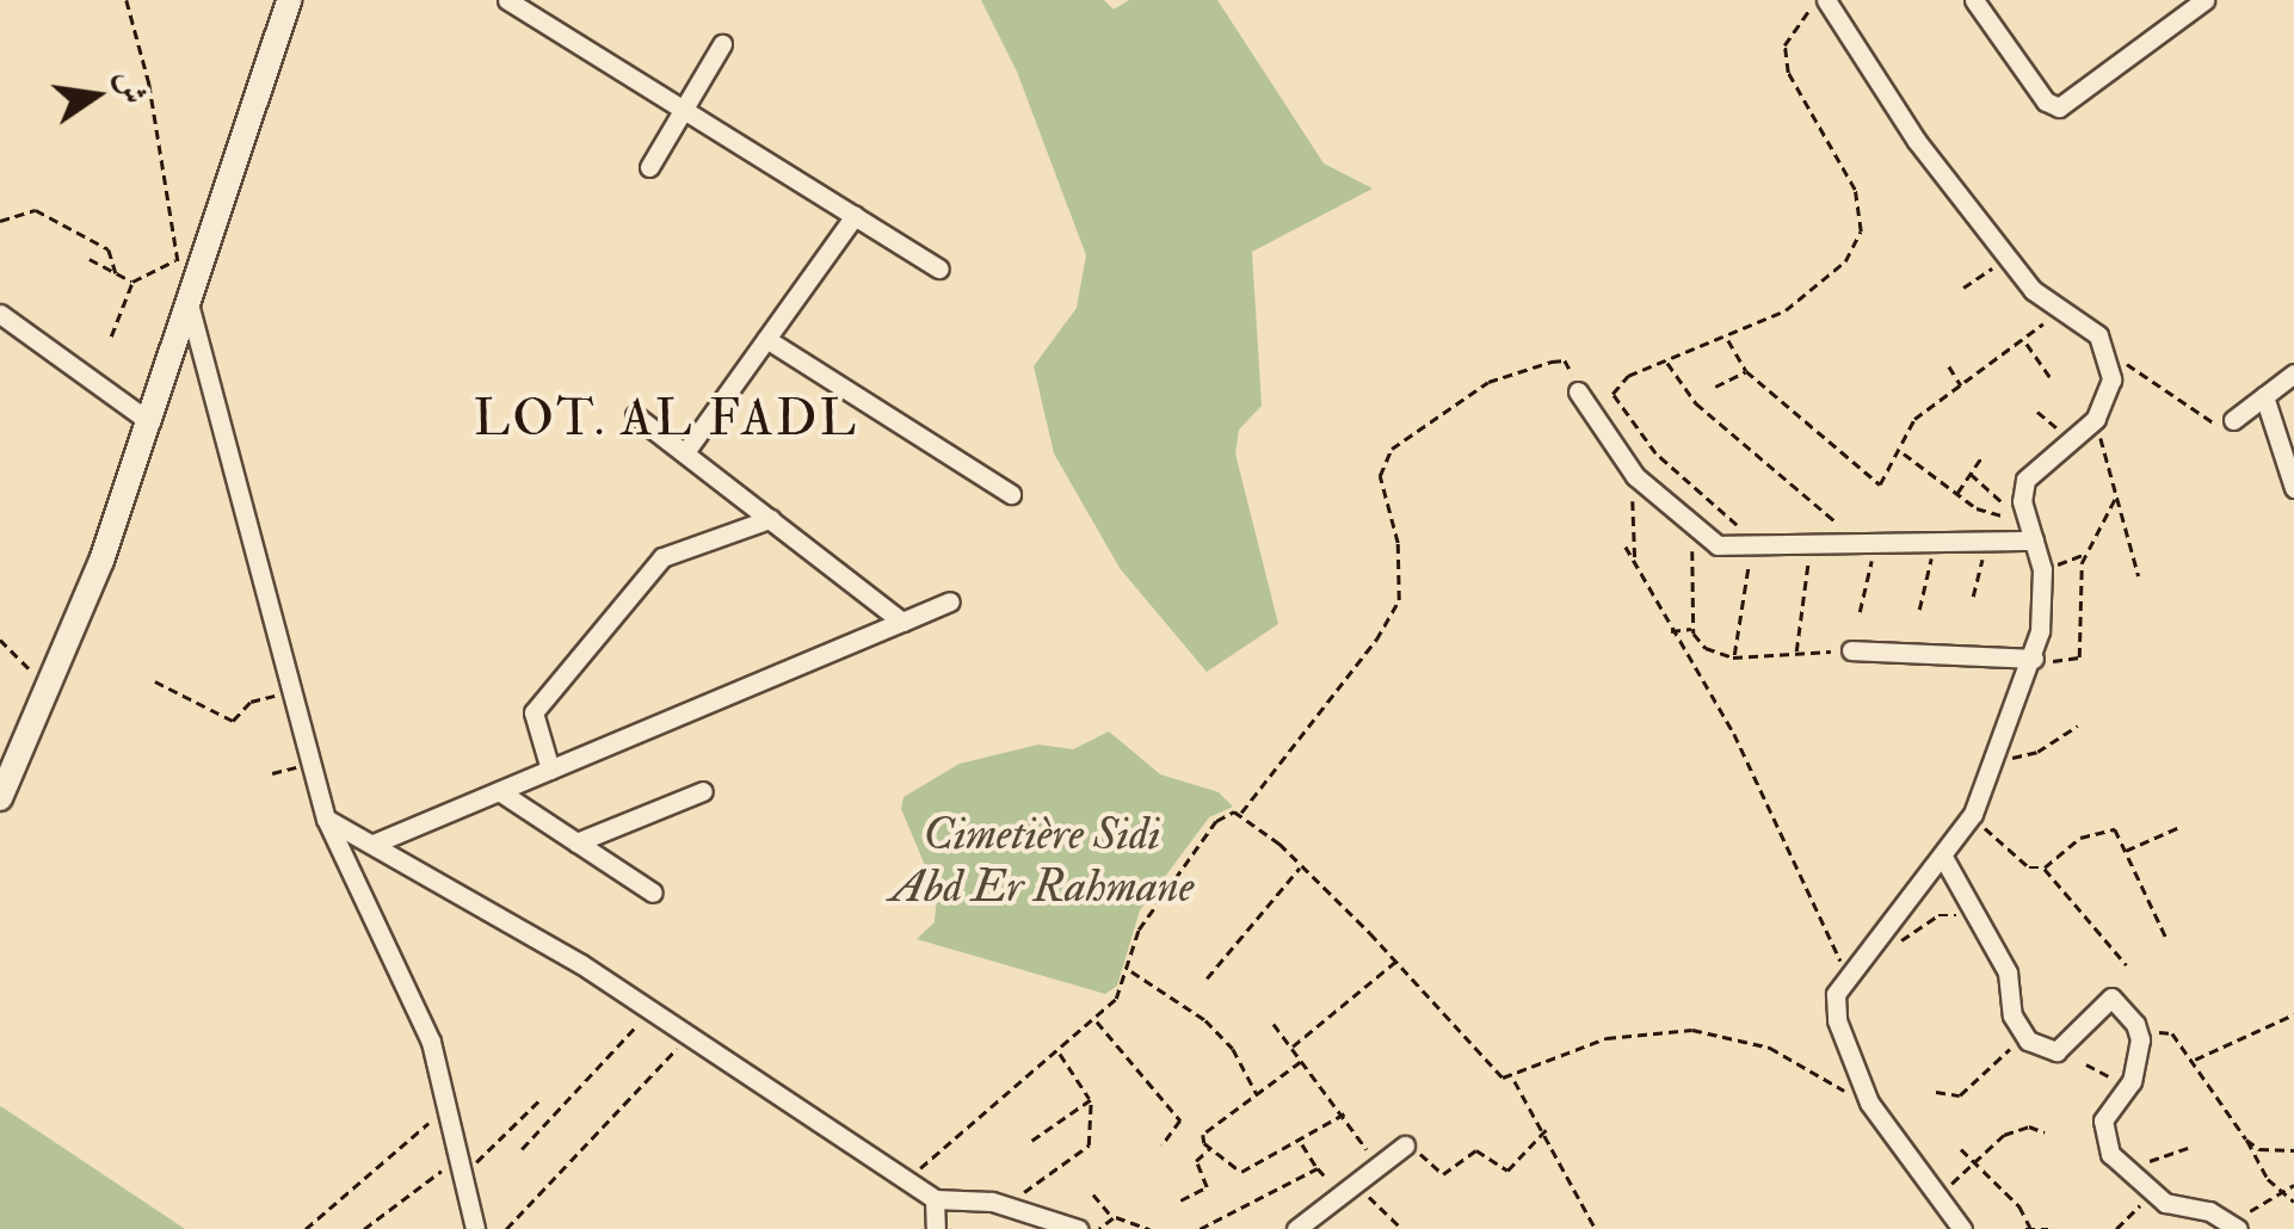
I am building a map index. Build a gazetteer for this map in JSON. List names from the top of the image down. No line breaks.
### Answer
{"districts":["LOT. AL FADL"],"parks":["Cimetière Sidi Abd Er Rahmane"],"north":"right"}
